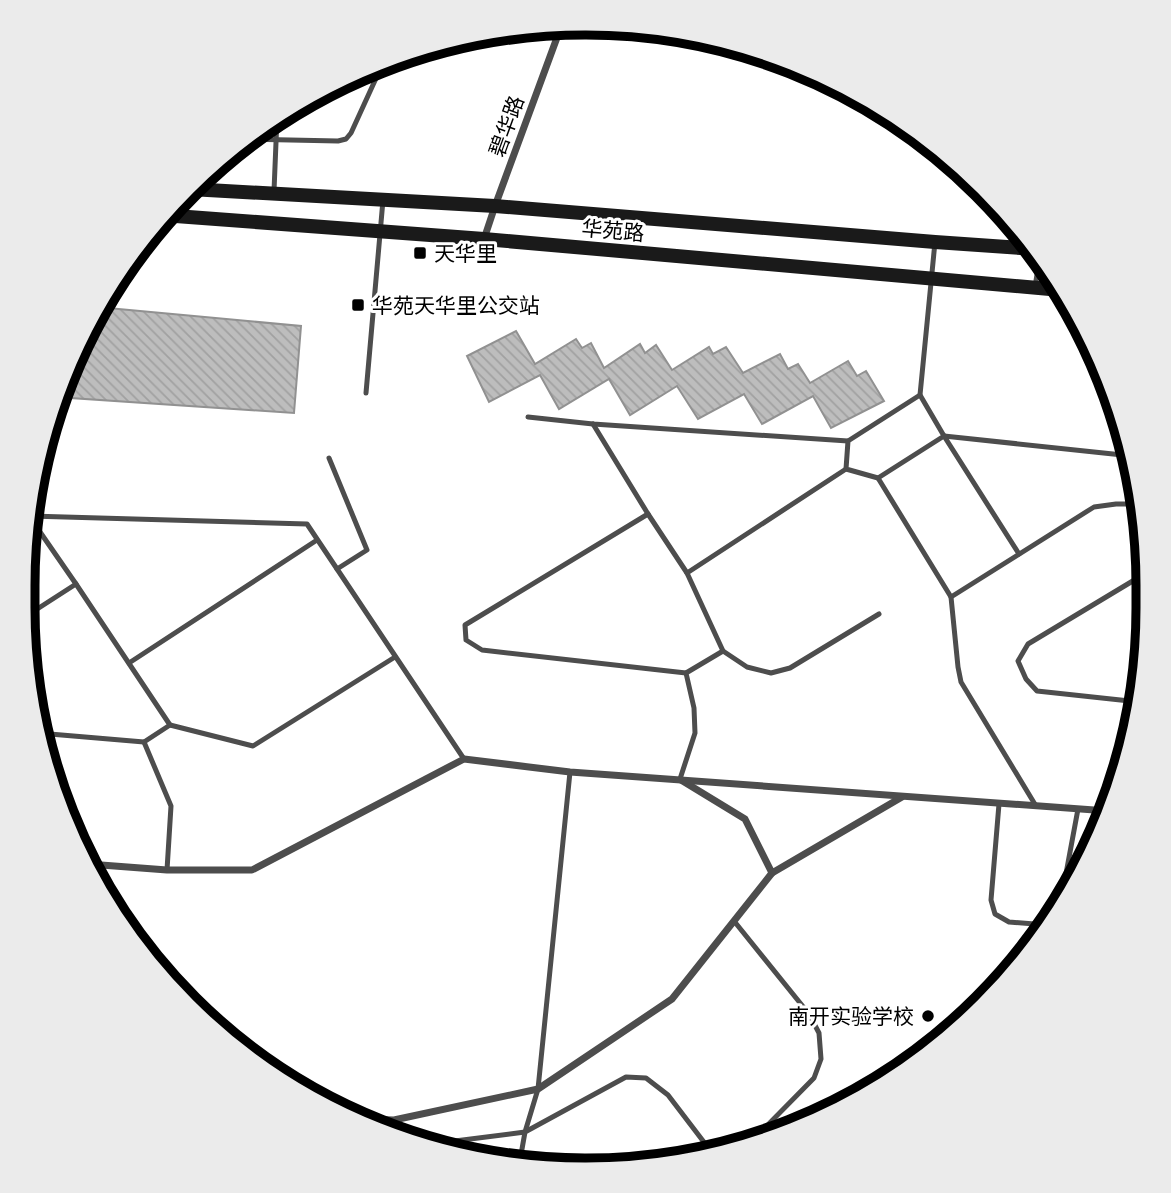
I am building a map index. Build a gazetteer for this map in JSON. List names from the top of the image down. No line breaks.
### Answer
{"streets":{"main road":["华苑路"],"street":["碧华路"]},"crossings":[["碧华路","华苑路"]],"places":{"transit":["天华里","华苑天华里公交站"],"other":["南开实验学校"]}}
